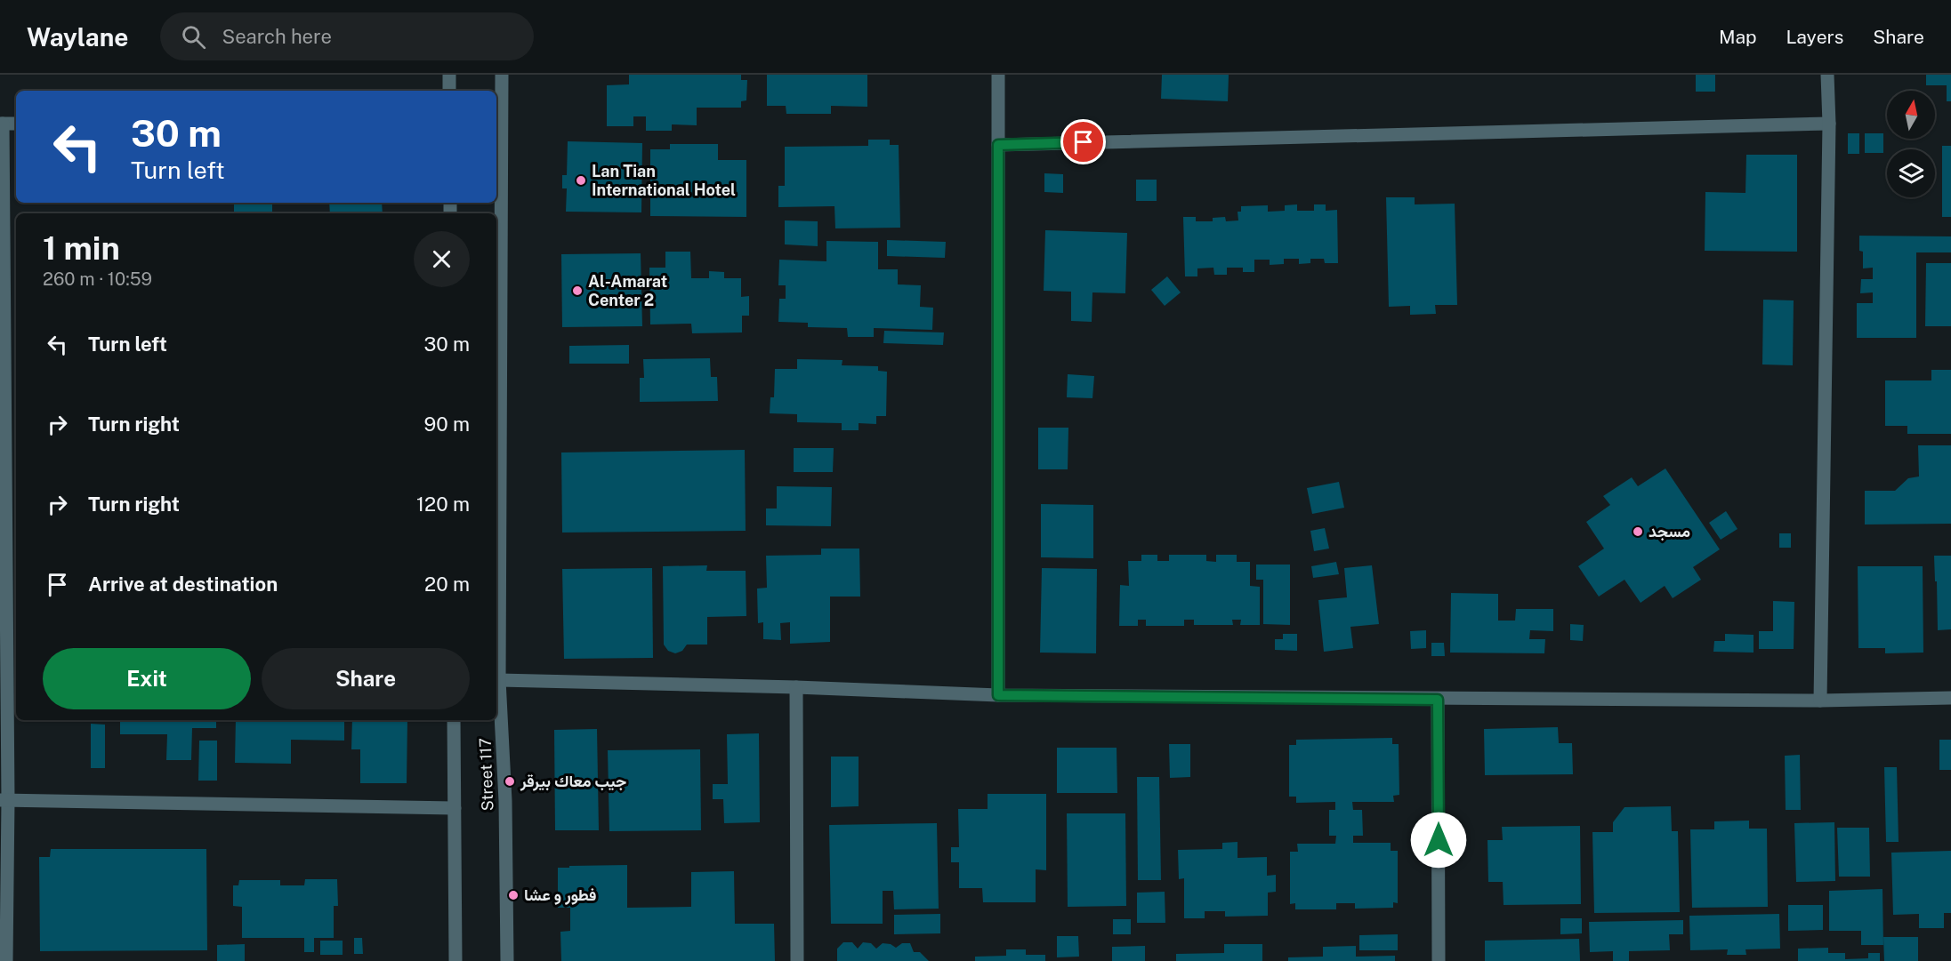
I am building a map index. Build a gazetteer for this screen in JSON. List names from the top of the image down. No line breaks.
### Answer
{"streets":{"street":["Street 117"]},"places":["Lan Tian International Hotel","Al-Amarat Center 2","مسجد","جيب معاك بيرقر","فطور و عشا"],"north":"top","page":{"header":"Waylane","search":"Search here","nav":["Map","Layers","Share"],"turn":["30 m","Turn left"],"heading":["1 min","260 m · 10:59"],"list":[{"name":"Turn left","value":"30 m"},{"name":"Turn right","value":"90 m"},{"name":"Turn right","value":"120 m"},{"name":"Arrive at destination","value":"20 m"}],"buttons":["Exit","Share"]}}
